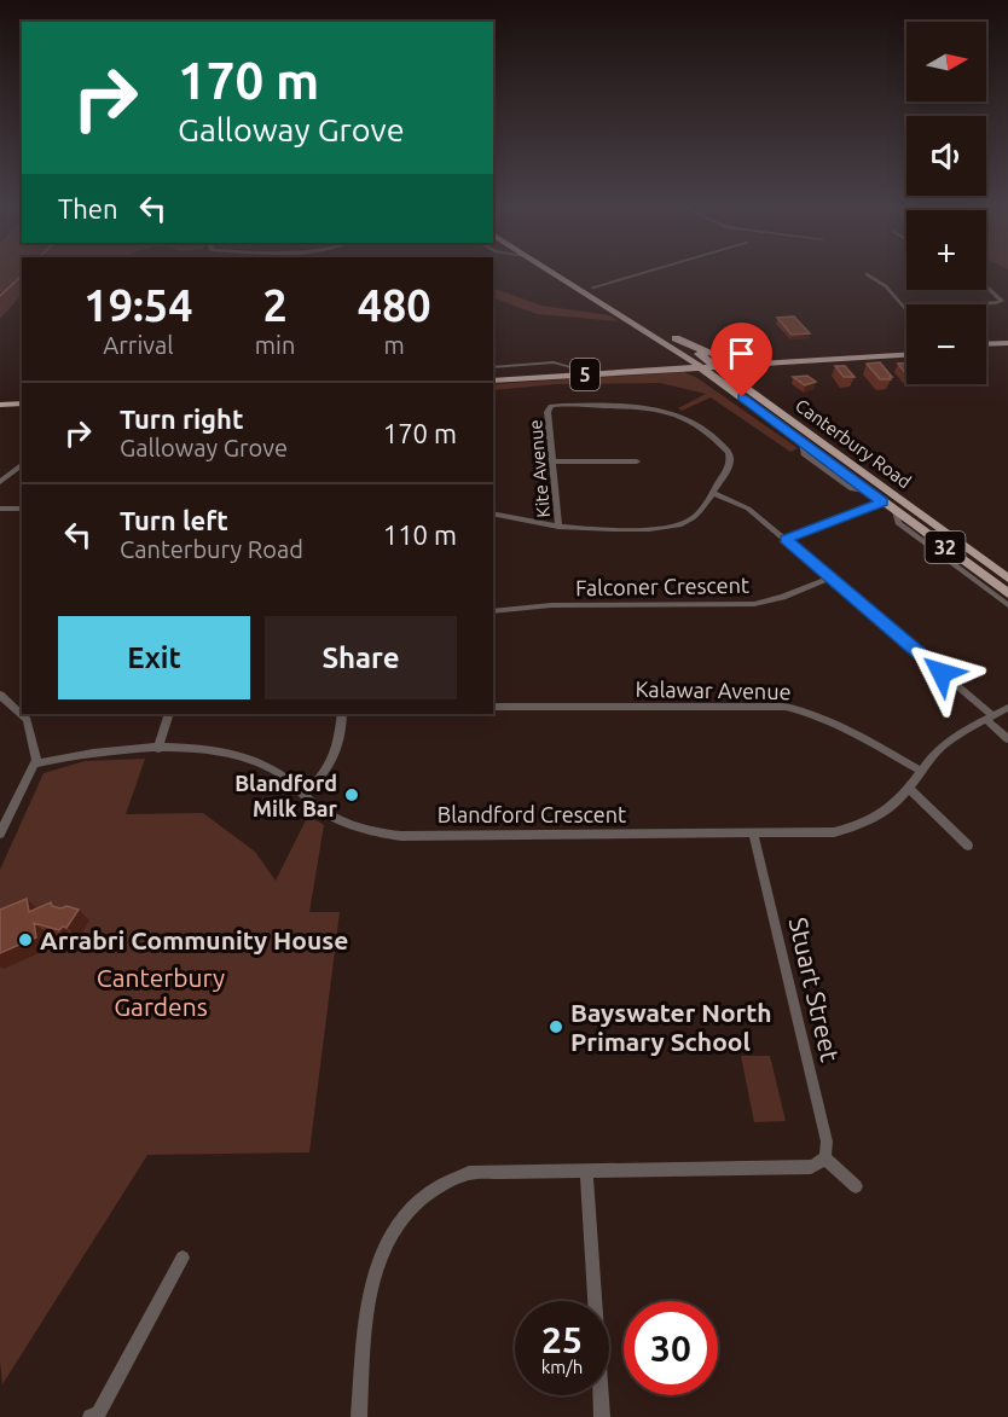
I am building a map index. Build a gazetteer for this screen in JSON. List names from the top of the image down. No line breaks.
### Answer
{"streets":{"main road":["5","Canterbury Road","32"],"street":["Kite Avenue","Falconer Crescent","Kalawar Avenue","Blandford Crescent","Stuart Street"]},"crossings":[["5","Canterbury Road"],["Kalawar Avenue","Blandford Crescent"],["Blandford Crescent","Stuart Street"]],"parks":["Canterbury Gardens"],"places":["Blandford Milk Bar","Arrabri Community House","Bayswater North Primary School"],"north":"right","page":{"map_buttons":["+","−"],"turn":["170 m","Galloway Grove"],"then":"Then","eta":["19:54","Arrival","2","min","480","m"],"list":[{"name":"Turn right","note":"Galloway Grove","value":"170 m"},{"name":"Turn left","note":"Canterbury Road","value":"110 m"}],"buttons":["Exit","Share"],"speed":"25 km/h","limit":"30"}}
